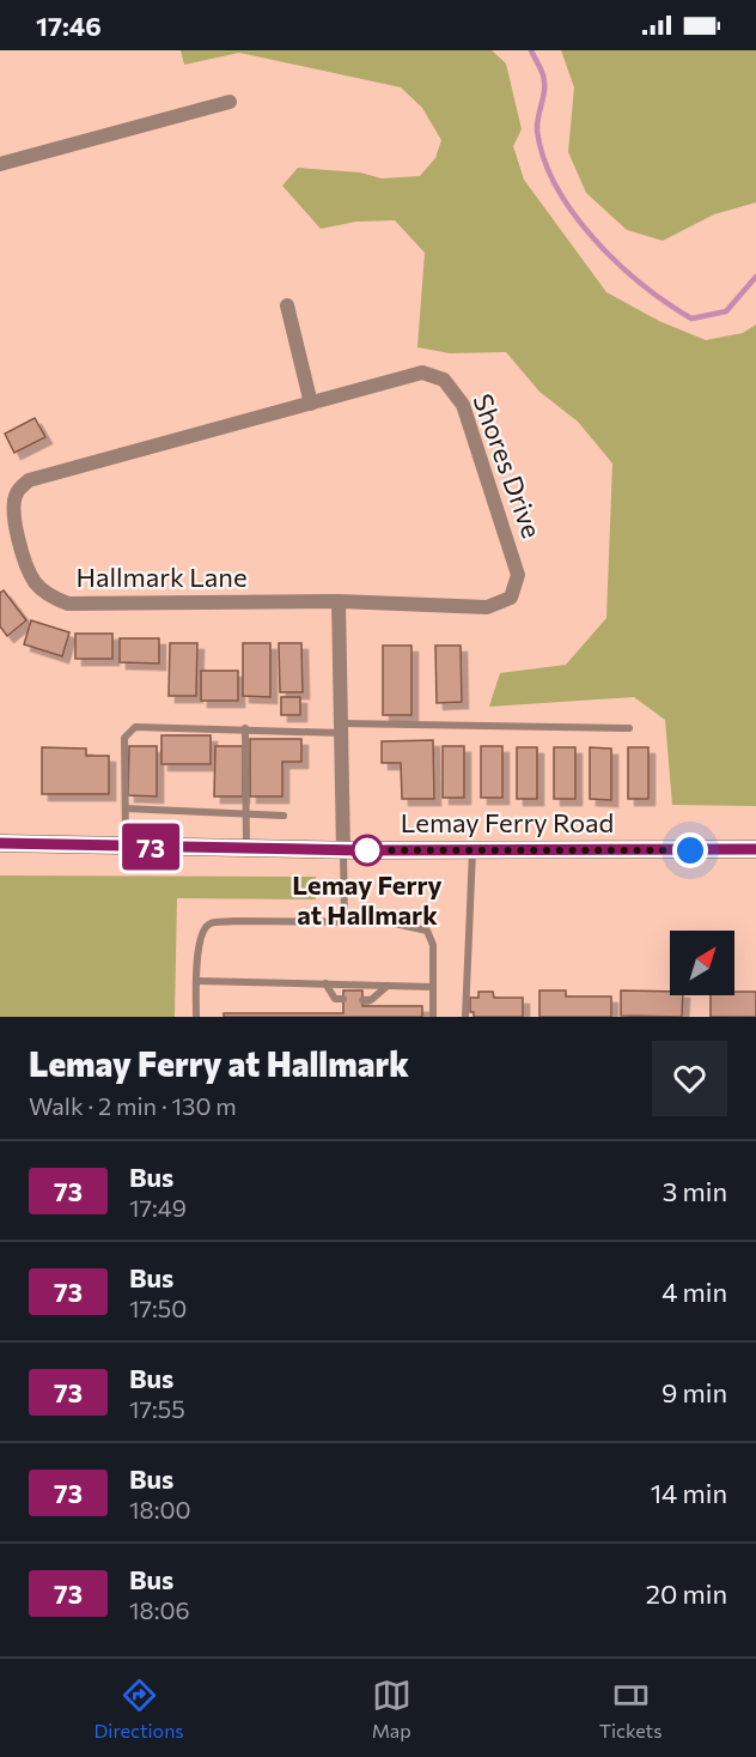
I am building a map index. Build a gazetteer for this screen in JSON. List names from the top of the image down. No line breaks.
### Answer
{"streets":{"main road":["Lemay Ferry Road"],"street":["Shores Drive","Hallmark Lane"]},"crossings":[["Shores Drive","Hallmark Lane"]],"places":["Lemay Ferry at Hallmark"],"lines":["bus line 73"],"north":"top right","page":{"status":"17:46","on_map":"73","heading":["Lemay Ferry at Hallmark","Walk · 2 min · 130 m"],"list":[{"mark":"73","name":"Bus","note":"17:49","value":"3 min"},{"mark":"73","name":"Bus","note":"17:50","value":"4 min"},{"mark":"73","name":"Bus","note":"17:55","value":"9 min"},{"mark":"73","name":"Bus","note":"18:00","value":"14 min"},{"mark":"73","name":"Bus","note":"18:06","value":"20 min"}],"tabs":["Directions","Map","Tickets"]}}
